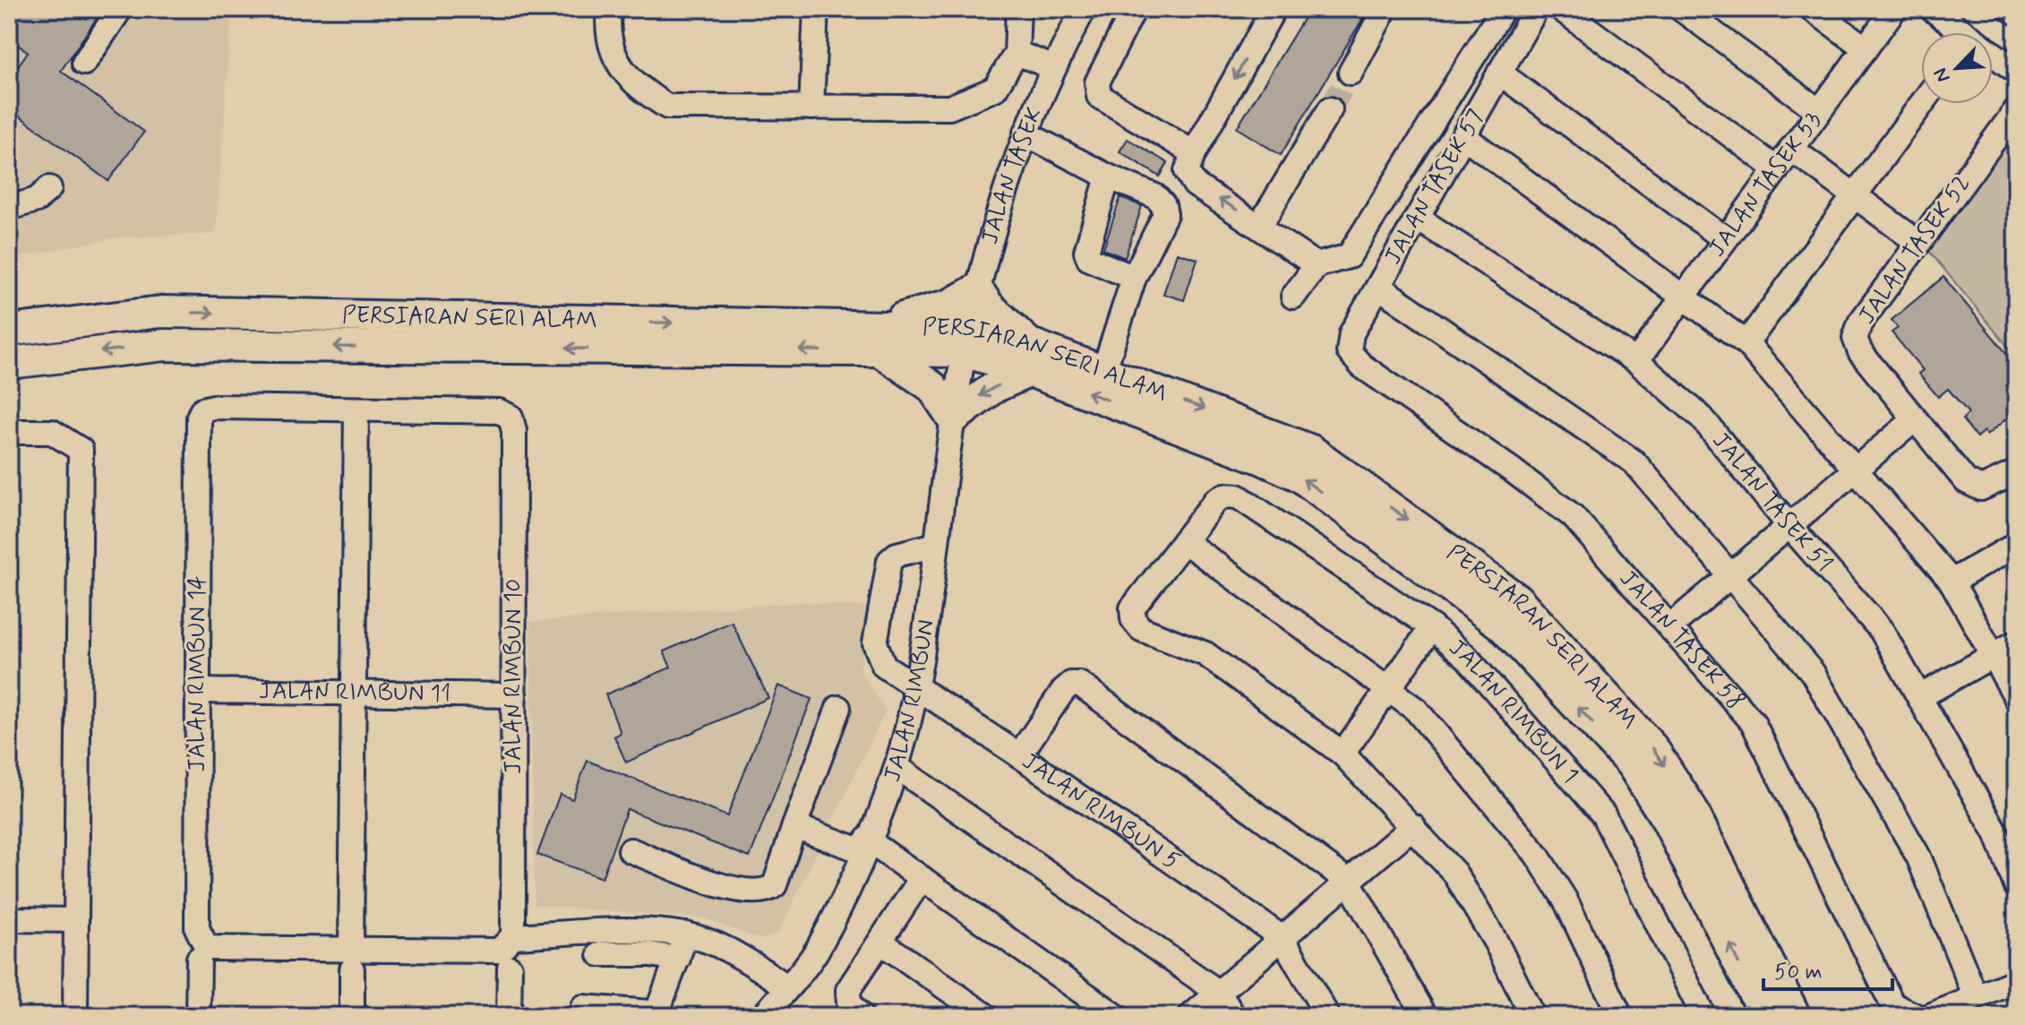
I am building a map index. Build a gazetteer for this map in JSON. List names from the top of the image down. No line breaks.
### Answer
{"streets":{"main road":["PERSIARAN SERI ALAM"],"street":["JALAN TASEK","JALAN TASEK 53","JALAN TASEK 57","JALAN TASEK 52","JALAN TASEK 51","JALAN TASEK 58","JALAN RIMBUN 14","JALAN RIMBUN 10","JALAN RIMBUN 11","JALAN RIMBUN","JALAN RIMBUN 1","JALAN RIMBUN 5"]},"crossings":[["JALAN TASEK","PERSIARAN SERI ALAM"],["JALAN TASEK","JALAN RIMBUN"],["JALAN TASEK 53","JALAN TASEK 51"],["JALAN TASEK 57","JALAN TASEK 51"],["JALAN TASEK 57","JALAN TASEK 58"],["PERSIARAN SERI ALAM","JALAN RIMBUN"],["JALAN RIMBUN 14","JALAN RIMBUN 10"],["JALAN RIMBUN 14","JALAN RIMBUN 11"],["JALAN RIMBUN 10","JALAN RIMBUN 11"],["JALAN RIMBUN","JALAN RIMBUN 5"]],"scale_bar":"50 m","north":"bottom left"}
